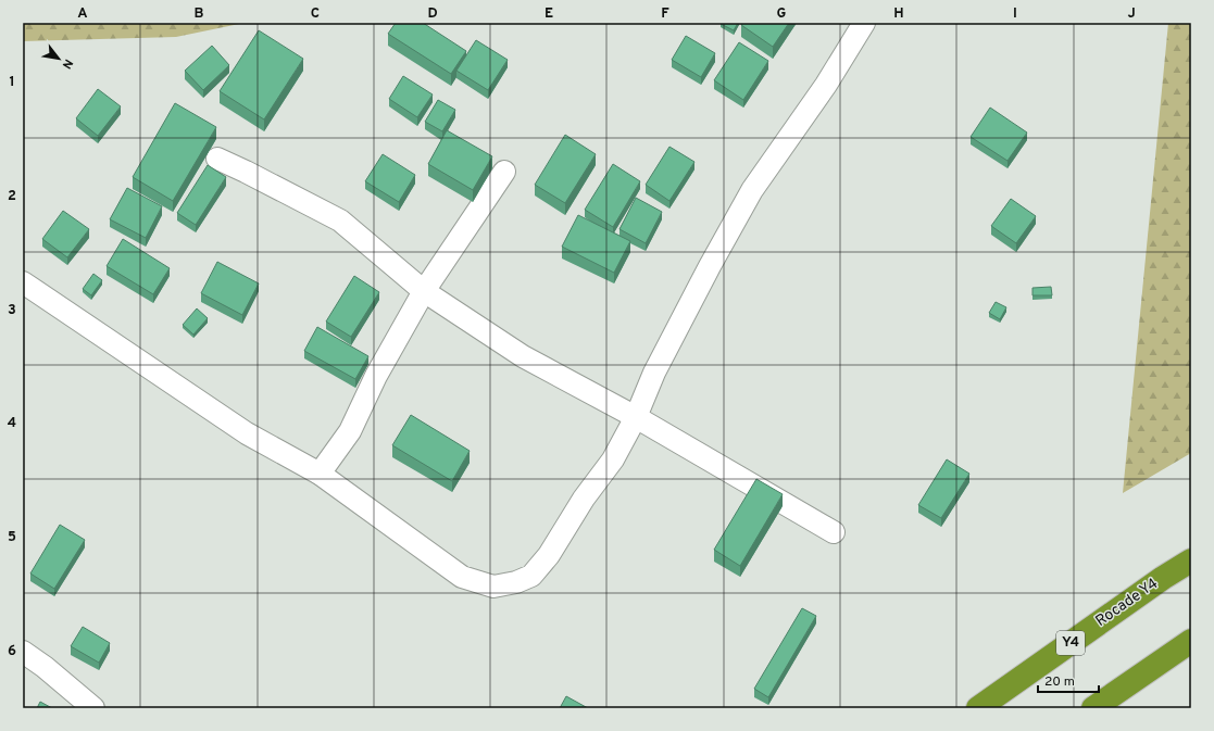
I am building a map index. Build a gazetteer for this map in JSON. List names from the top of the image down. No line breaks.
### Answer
{"streets":{"highway":["Rocade Y4","Y4"]},"scale_bar":"20 m","north":"bottom right","grid":{"columns":["A","B","C","D","E","F","G","H","I","J"],"rows":["1","2","3","4","5","6"]}}
